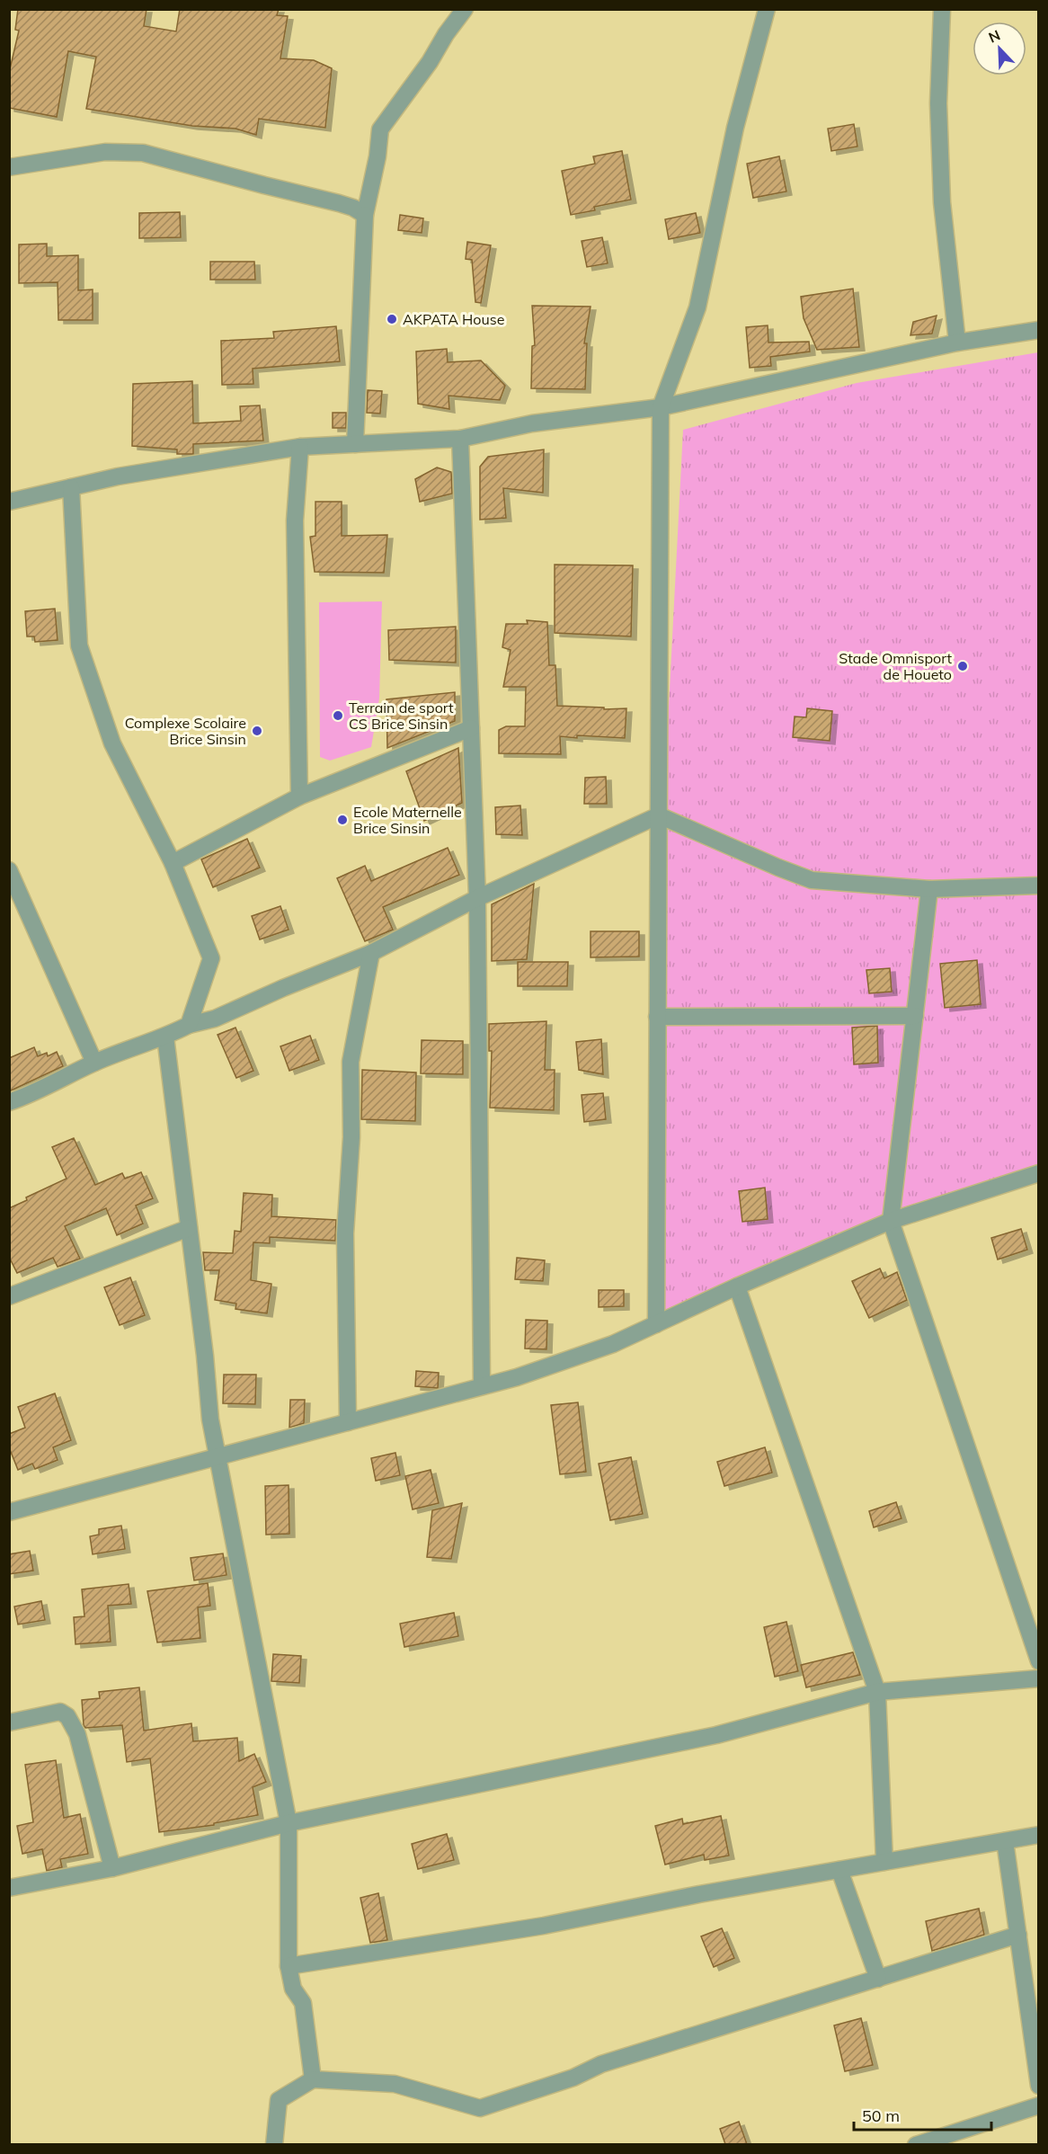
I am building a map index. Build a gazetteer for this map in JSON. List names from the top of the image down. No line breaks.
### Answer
{"places":["AKPATA House","Stade Omnisport de Houeto","Terrain de sport CS Brice Sinsin","Complexe Scolaire Brice Sinsin","Ecole Maternelle Brice Sinsin"],"scale_bar":"50 m","north":"top left"}
